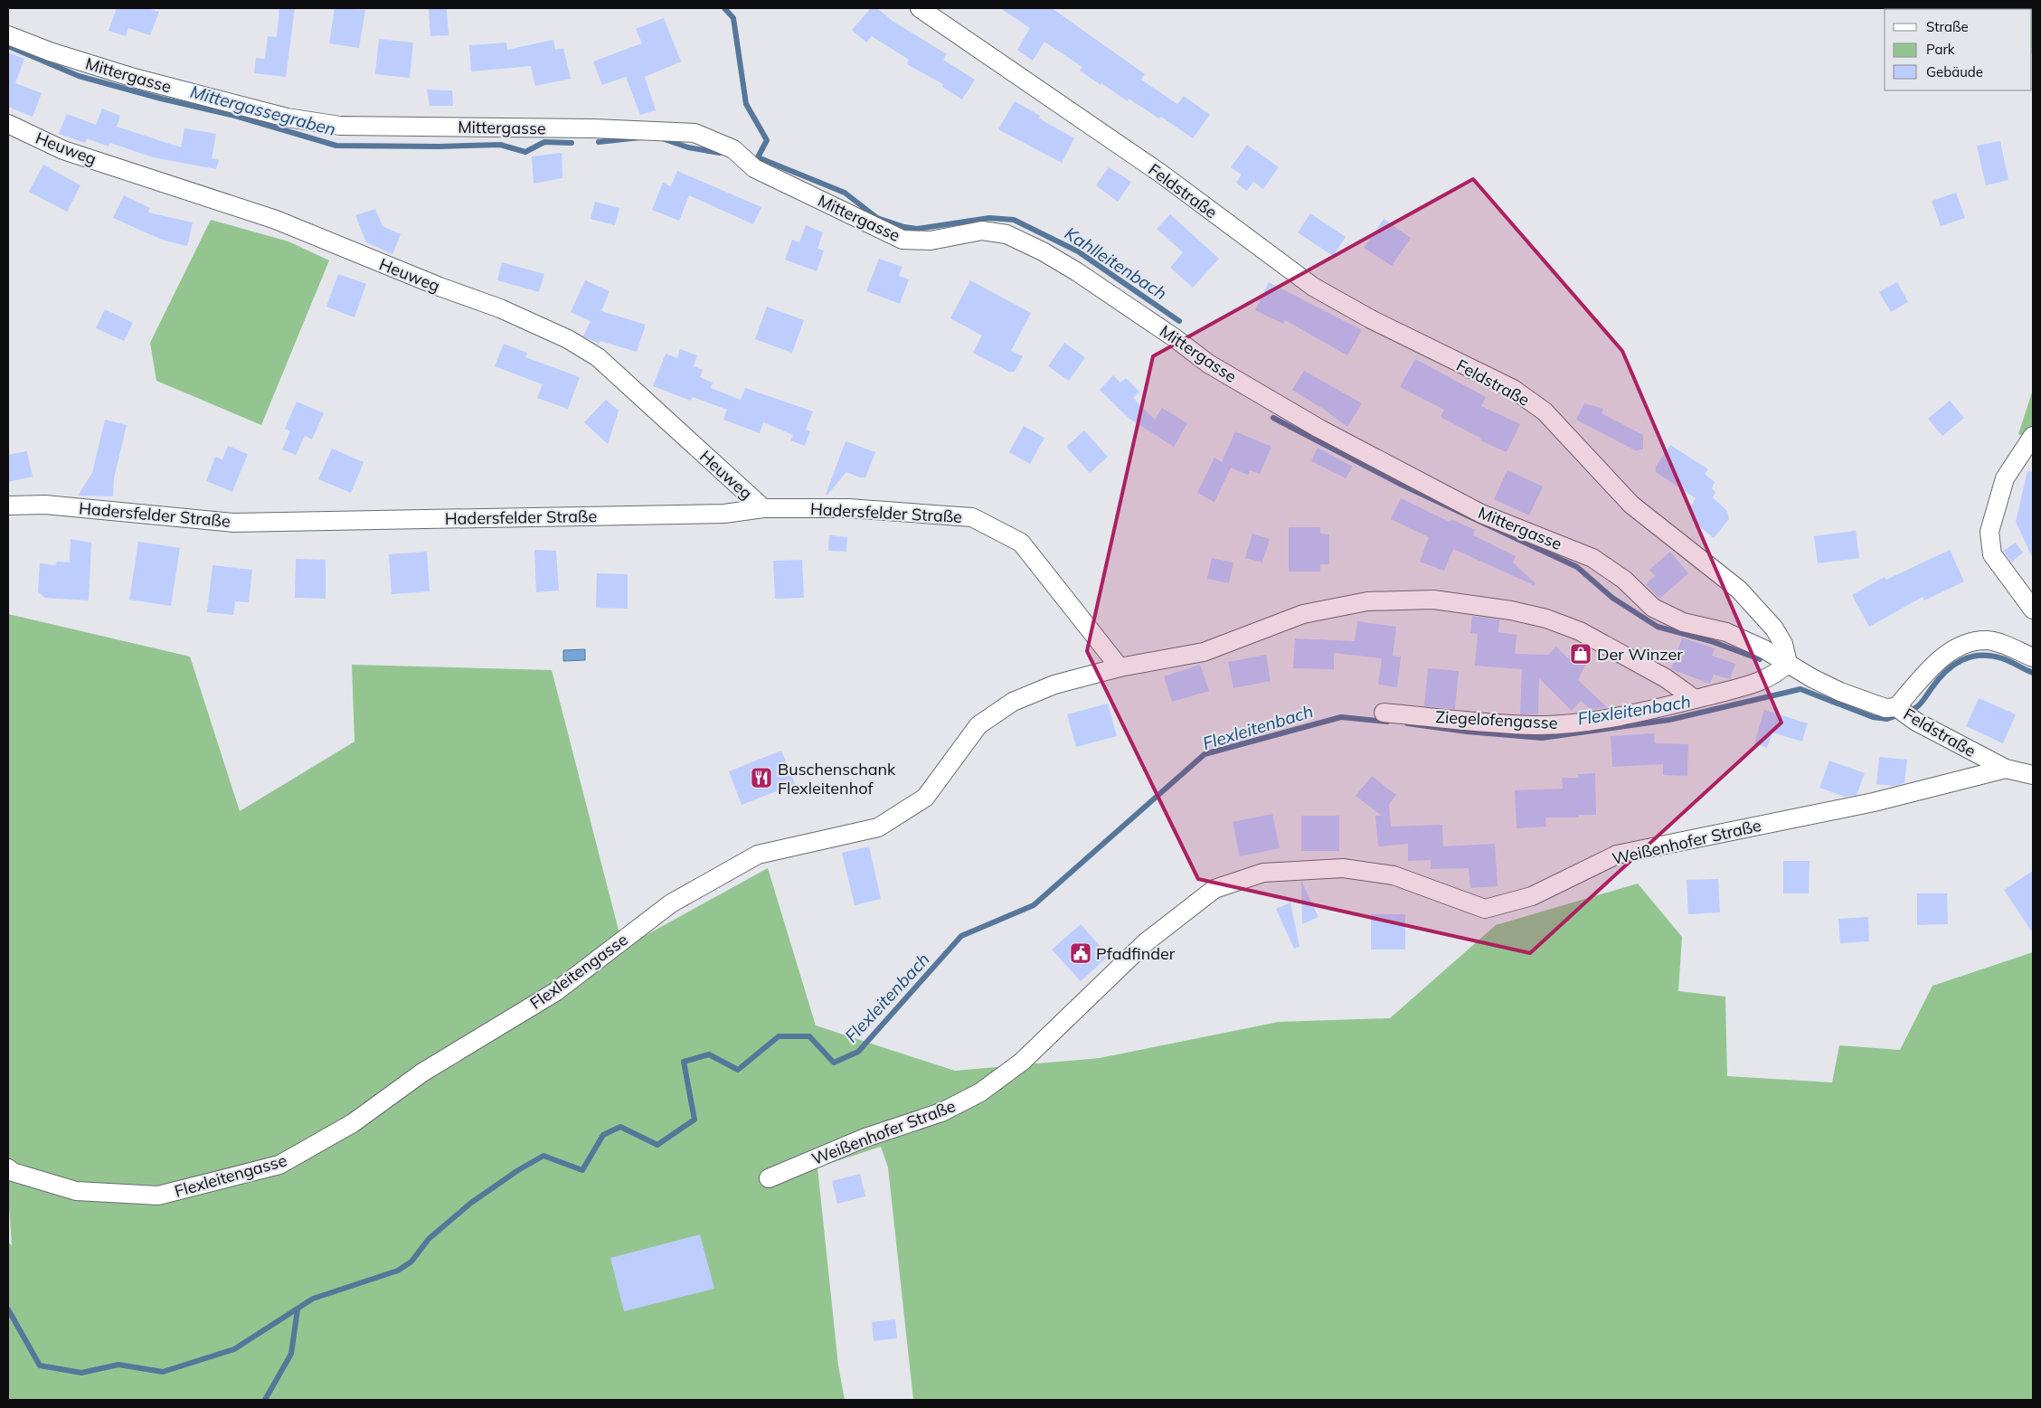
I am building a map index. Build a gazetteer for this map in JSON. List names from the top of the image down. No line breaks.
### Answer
{"streets":{"street":["Mittergasse","Heuweg","Feldstraße","Hadersfelder Straße","Ziegelofengasse","Weißenhofer Straße","Flexleitengasse"]},"crossings":[["Mittergasse","Feldstraße"],["Mittergasse","Ziegelofengasse"],["Heuweg","Hadersfelder Straße"],["Feldstraße","Ziegelofengasse"],["Feldstraße","Weißenhofer Straße"],["Hadersfelder Straße","Flexleitengasse"]],"water":["Mittergassegraben","Kahlleitenbach","Flexleitenbach"],"places":{"shop":["Der Winzer"],"restaurant":["Buschenschank Flexleitenhof"],"public building":["Pfadfinder"]},"legend":["Straße","Park","Gebäude"]}
